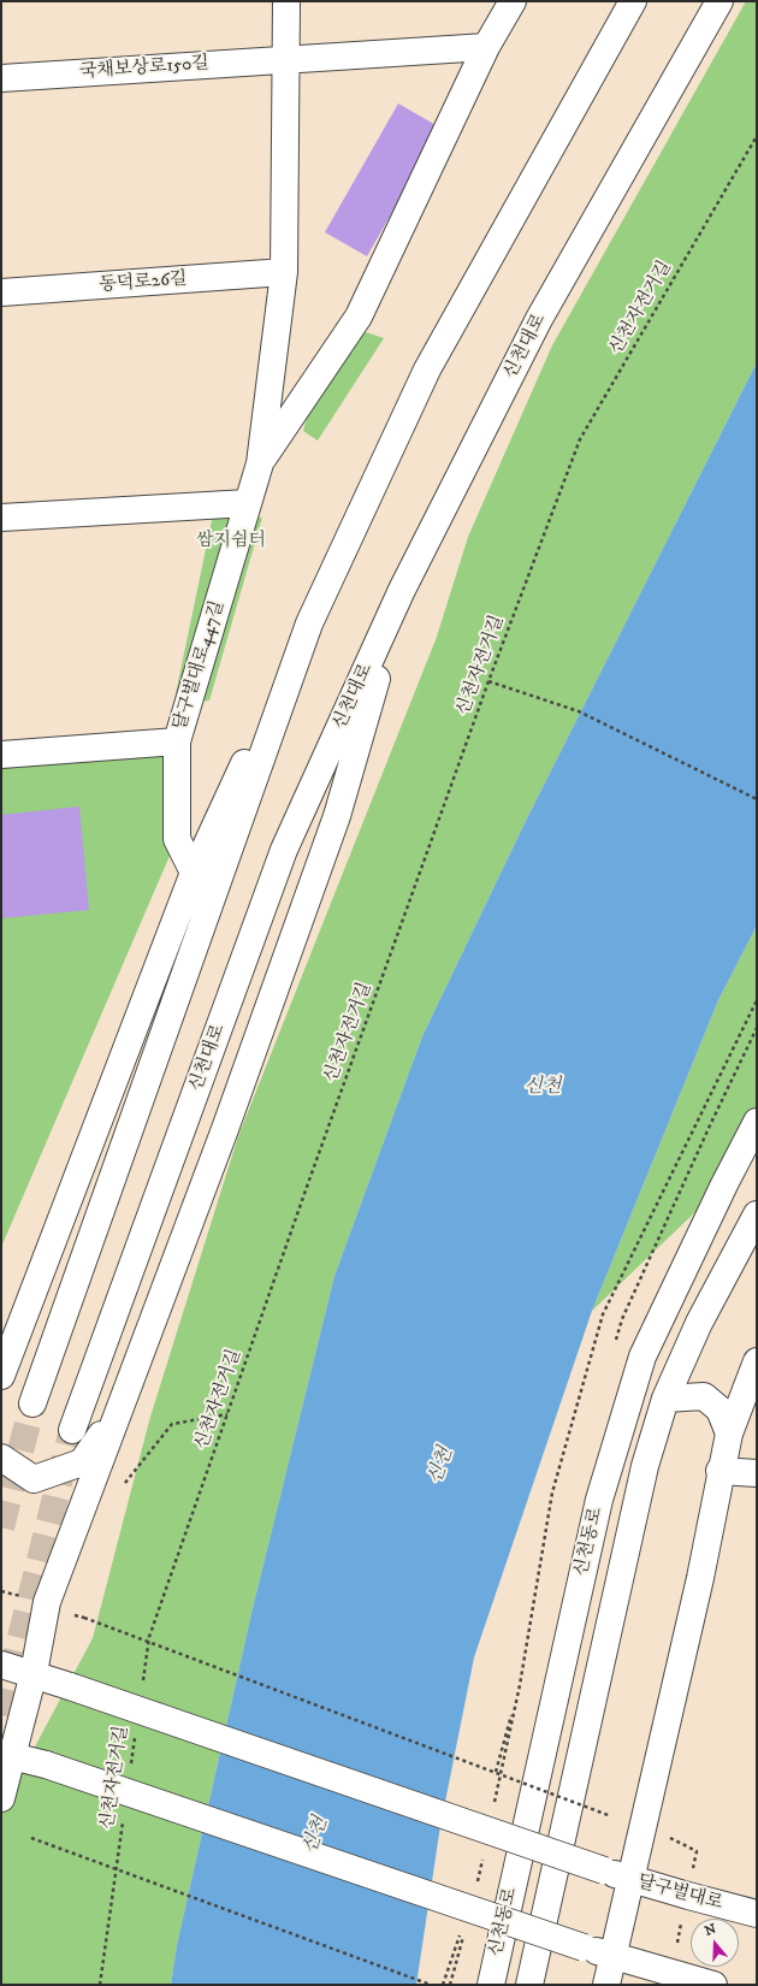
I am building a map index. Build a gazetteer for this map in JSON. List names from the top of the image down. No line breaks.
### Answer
{"streets":{"main road":["국채보상로150길","동덕로26길","신천대로","달구벌대로447길","신천동로","달구벌대로"],"path":["신천자전거길"]},"crossings":[["동덕로26길","달구벌대로447길"]],"water":["신천"],"parks":["쌈지쉼터"],"north":"top"}
